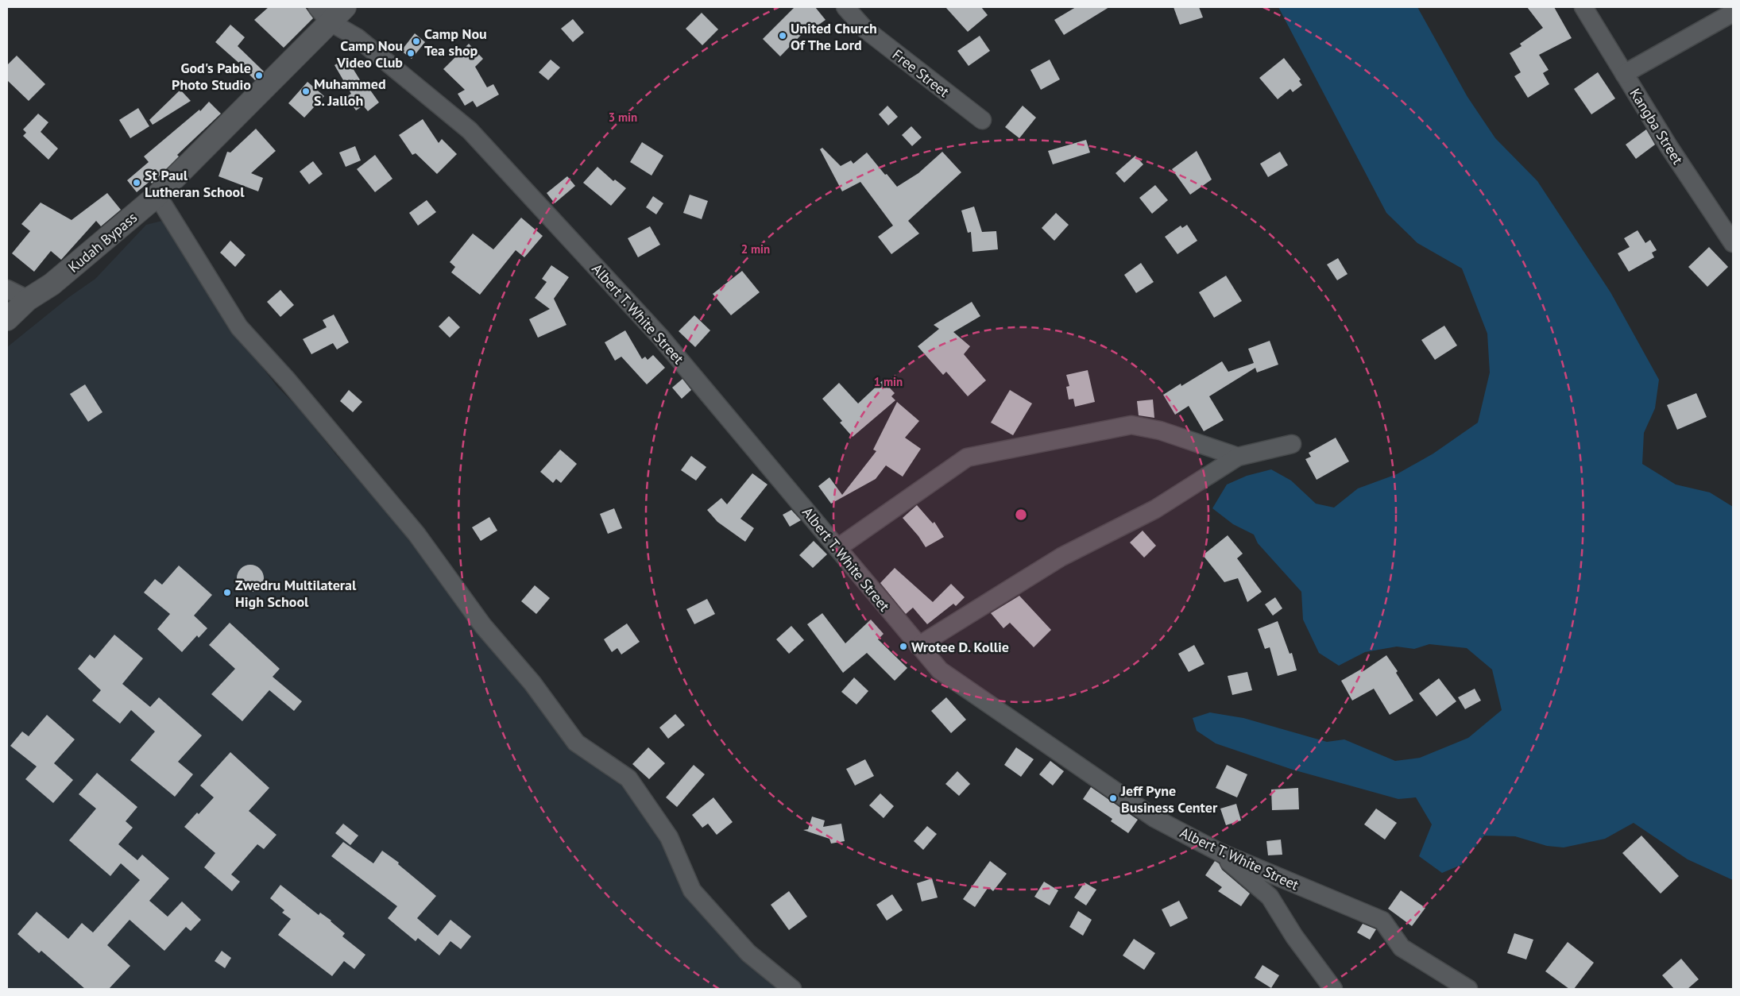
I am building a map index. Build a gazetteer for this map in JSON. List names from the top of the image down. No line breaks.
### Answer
{"streets":{"street":["Free Street","Kangba Street","Kudah Bypass","Albert T. White Street"]},"crossings":[["Kudah Bypass","Albert T. White Street"]],"places":["United Church Of The Lord","Camp Nou Tea shop","Camp Nou Video Club","God's Pable Photo Studio","Muhammed S. Jalloh","St Paul Lutheran School","Zwedru Multilateral High School","Wrotee D. Kollie","Jeff Pyne Business Center"],"rings":["3 min","2 min","1 min"]}
